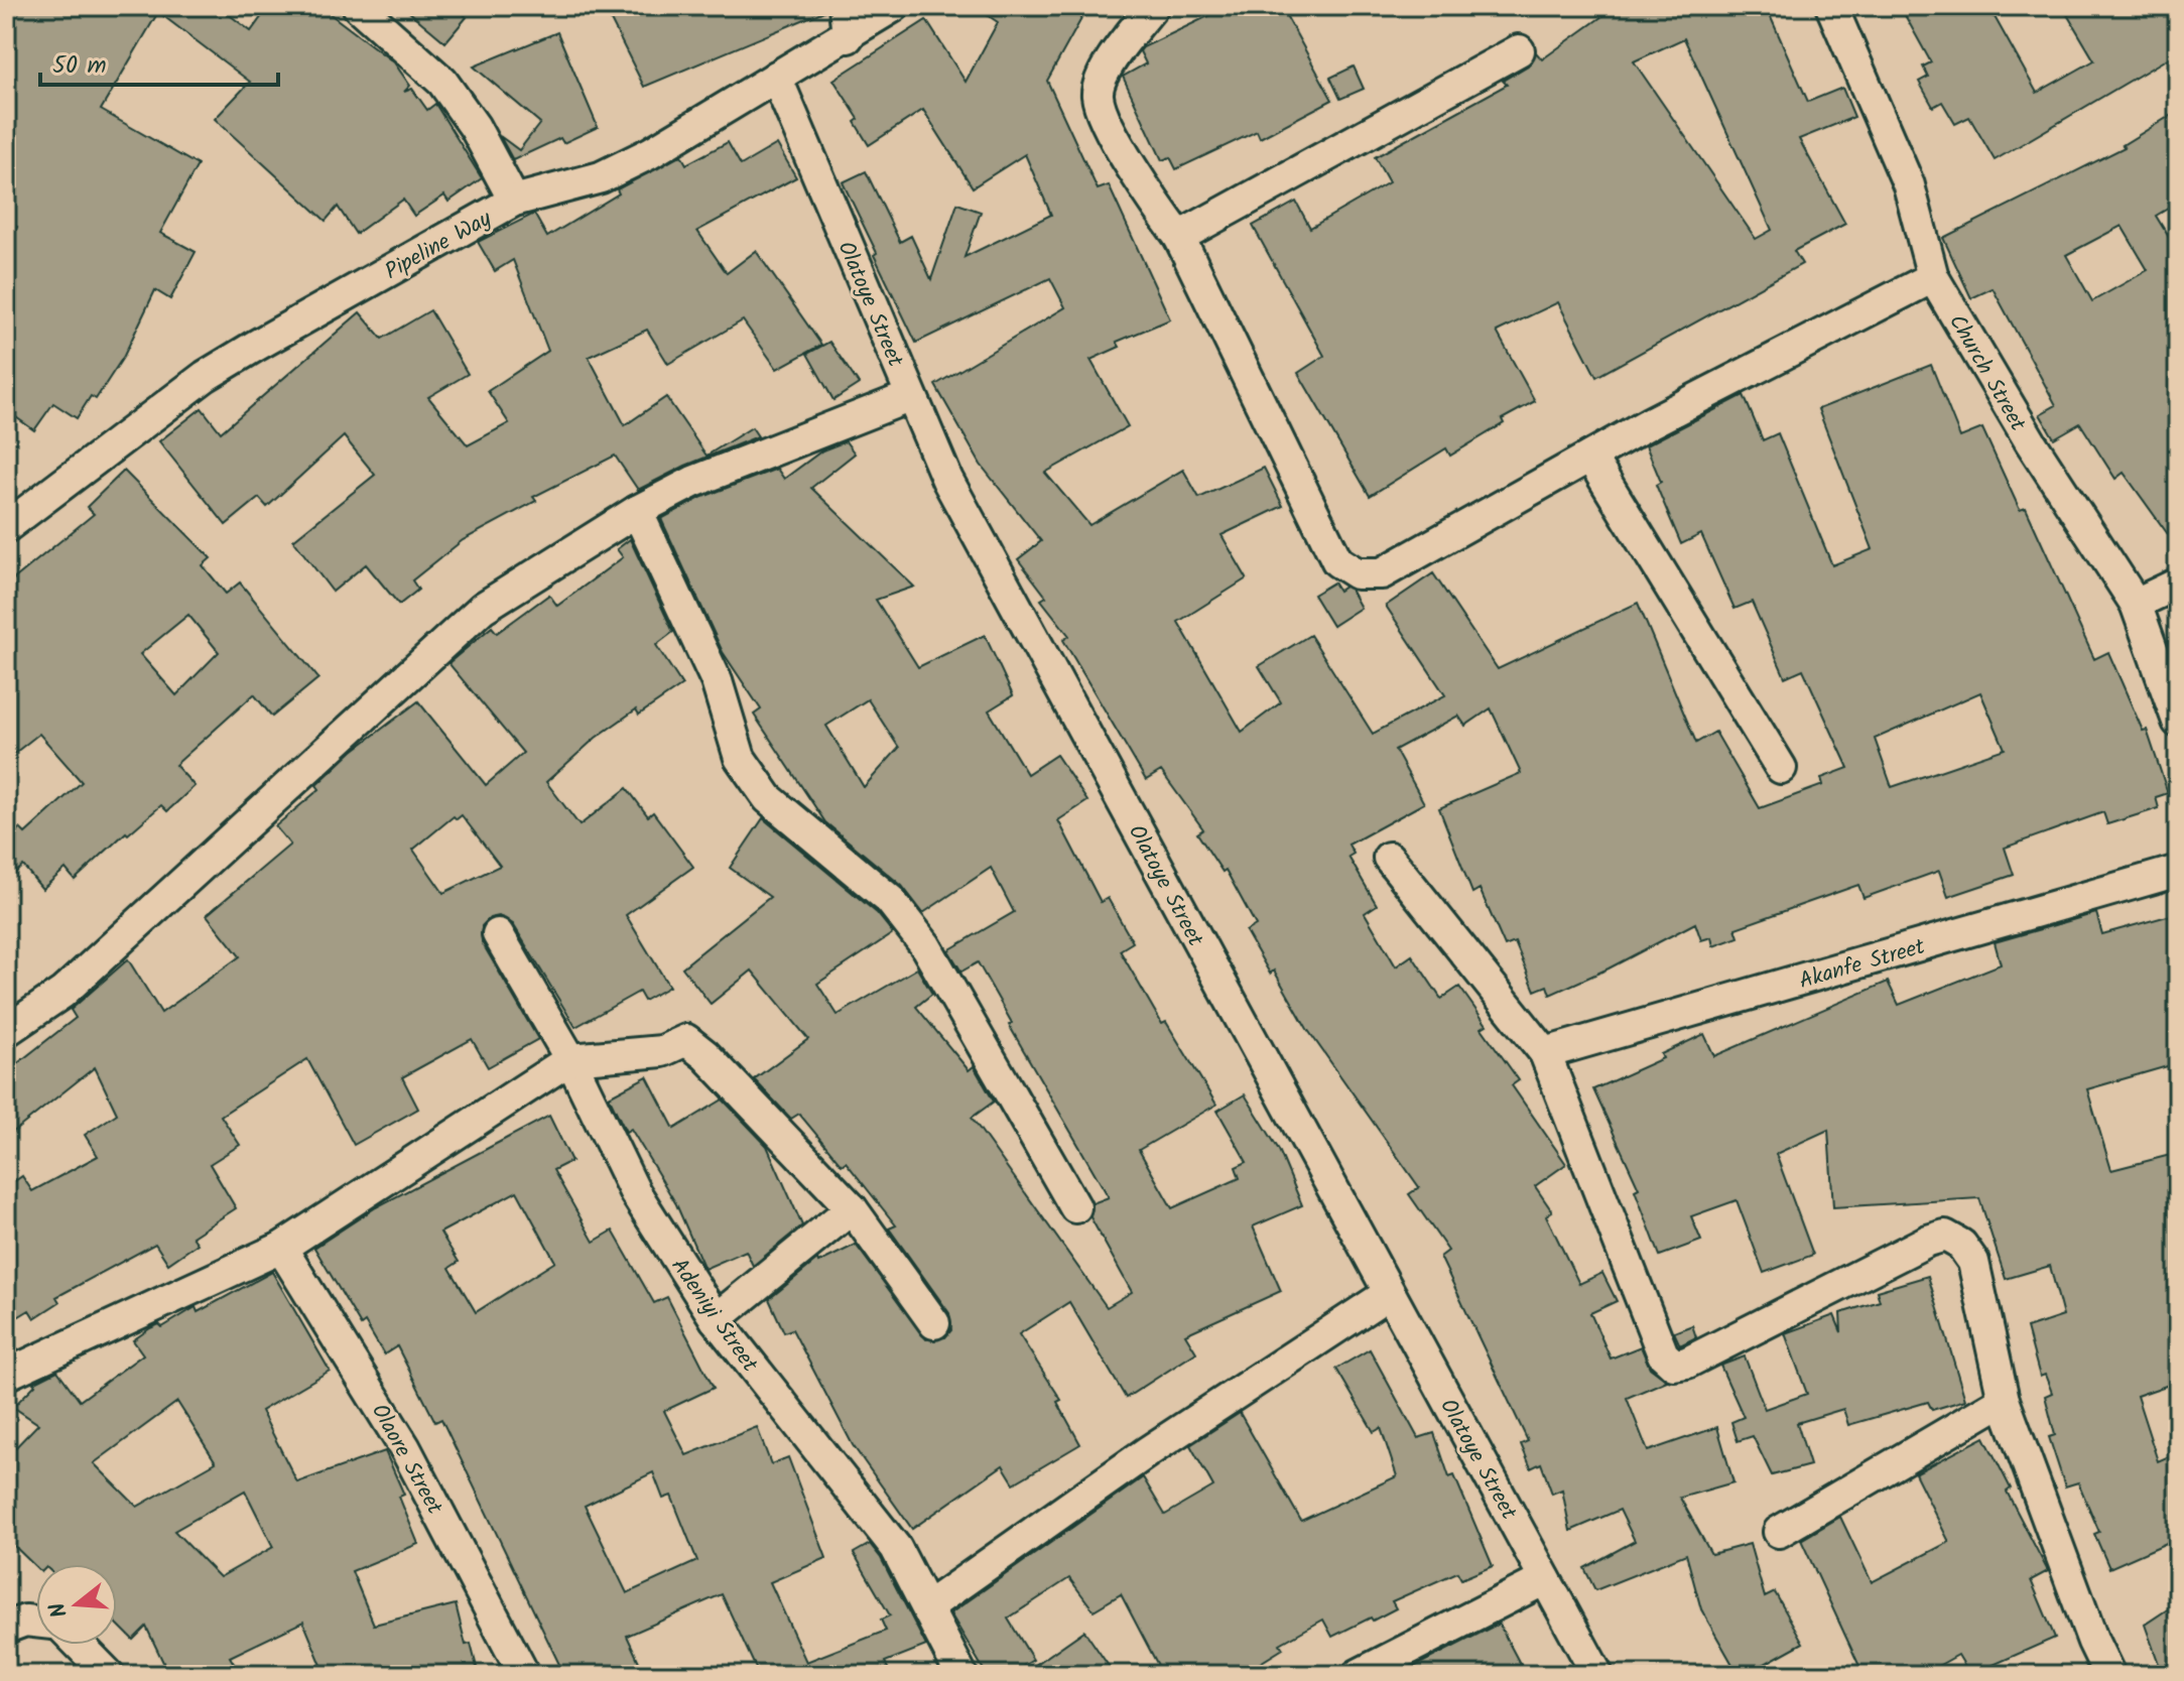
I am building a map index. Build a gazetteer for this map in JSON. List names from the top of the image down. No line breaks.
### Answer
{"streets":{"street":["Pipeline Way","Olatoye Street","Church Street","Akanfe Street","Adeniyi Street","Olaore Street"]},"crossings":[["Pipeline Way","Olatoye Street"]],"scale_bar":"50 m","north":"left"}
